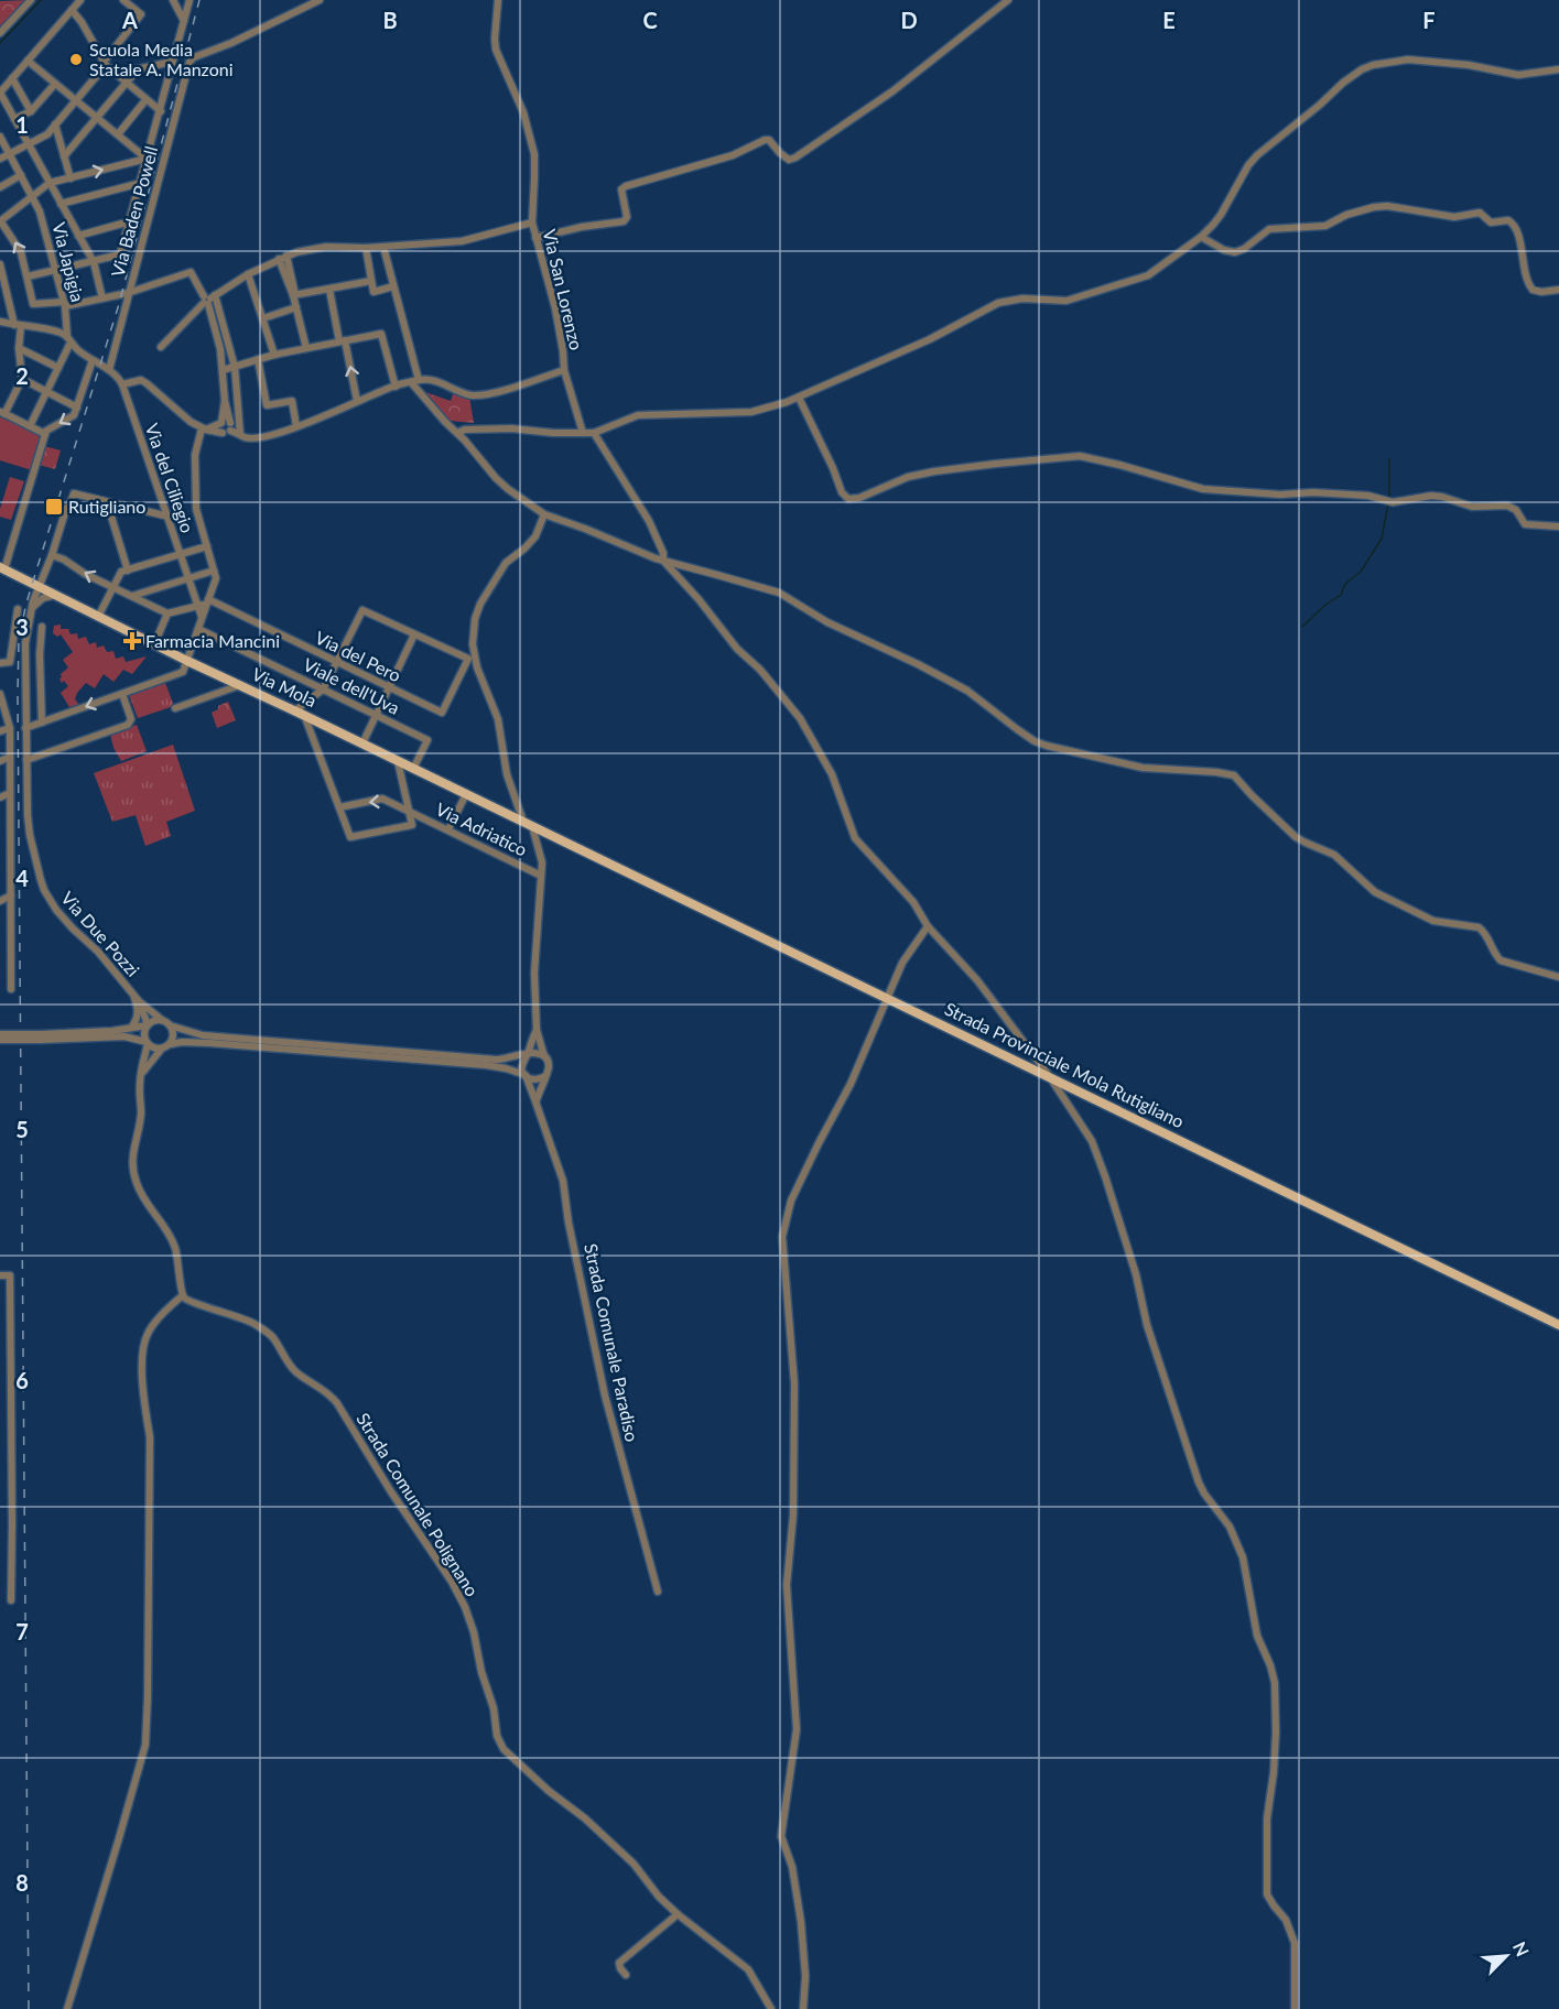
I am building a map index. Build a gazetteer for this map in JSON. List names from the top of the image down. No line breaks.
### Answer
{"streets":{"main road":["Via Mola","Strada Provinciale Mola Rutigliano"],"street":["Via Baden Powell","Via Japigia","Via San Lorenzo","Via del Ciliegio","Via del Pero","Viale dell'Uva","Via Adriatico","Via Due Pozzi","Strada Comunale Paradiso","Strada Comunale Polignano"]},"crossings":[["Via Baden Powell","Via del Ciliegio"],["Via Japigia","Via del Ciliegio"],["Viale dell'Uva","Via Mola"],["Via Mola","Via Due Pozzi"],["Via Mola","Strada Provinciale Mola Rutigliano"]],"places":{"other":["Scuola Media Statale A. Manzoni"],"transit":["Rutigliano"],"health":["Farmacia Mancini"]},"north":"top right","grid":{"columns":["A","B","C","D","E","F"],"rows":["1","2","3","4","5","6","7","8"]}}
